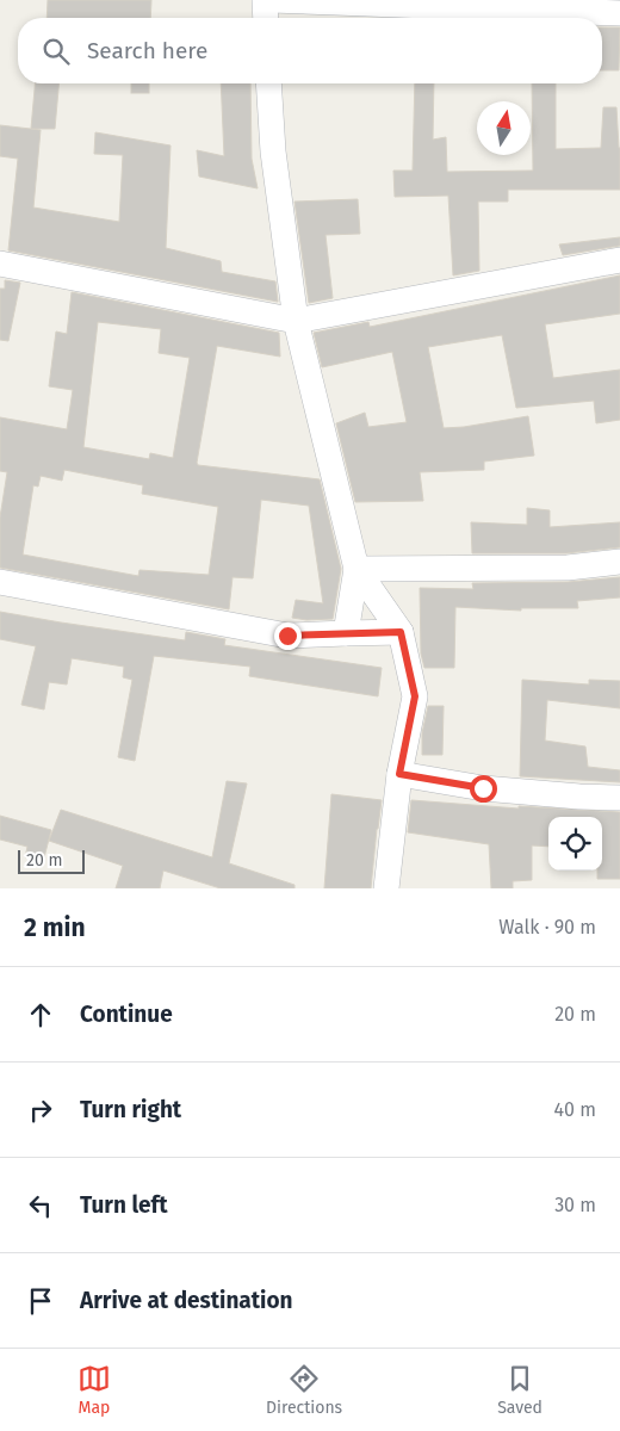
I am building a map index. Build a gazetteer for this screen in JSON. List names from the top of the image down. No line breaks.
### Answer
{"scale_bar":"20 m","north":"top","page":{"search":"Search here","scale":"20 m","heading":["2 min","Walk · 90 m"],"list":[["Continue","20 m"],["Turn right","40 m"],["Turn left","30 m"],"Arrive at destination"],"nav":["Map","Directions","Saved"]}}
